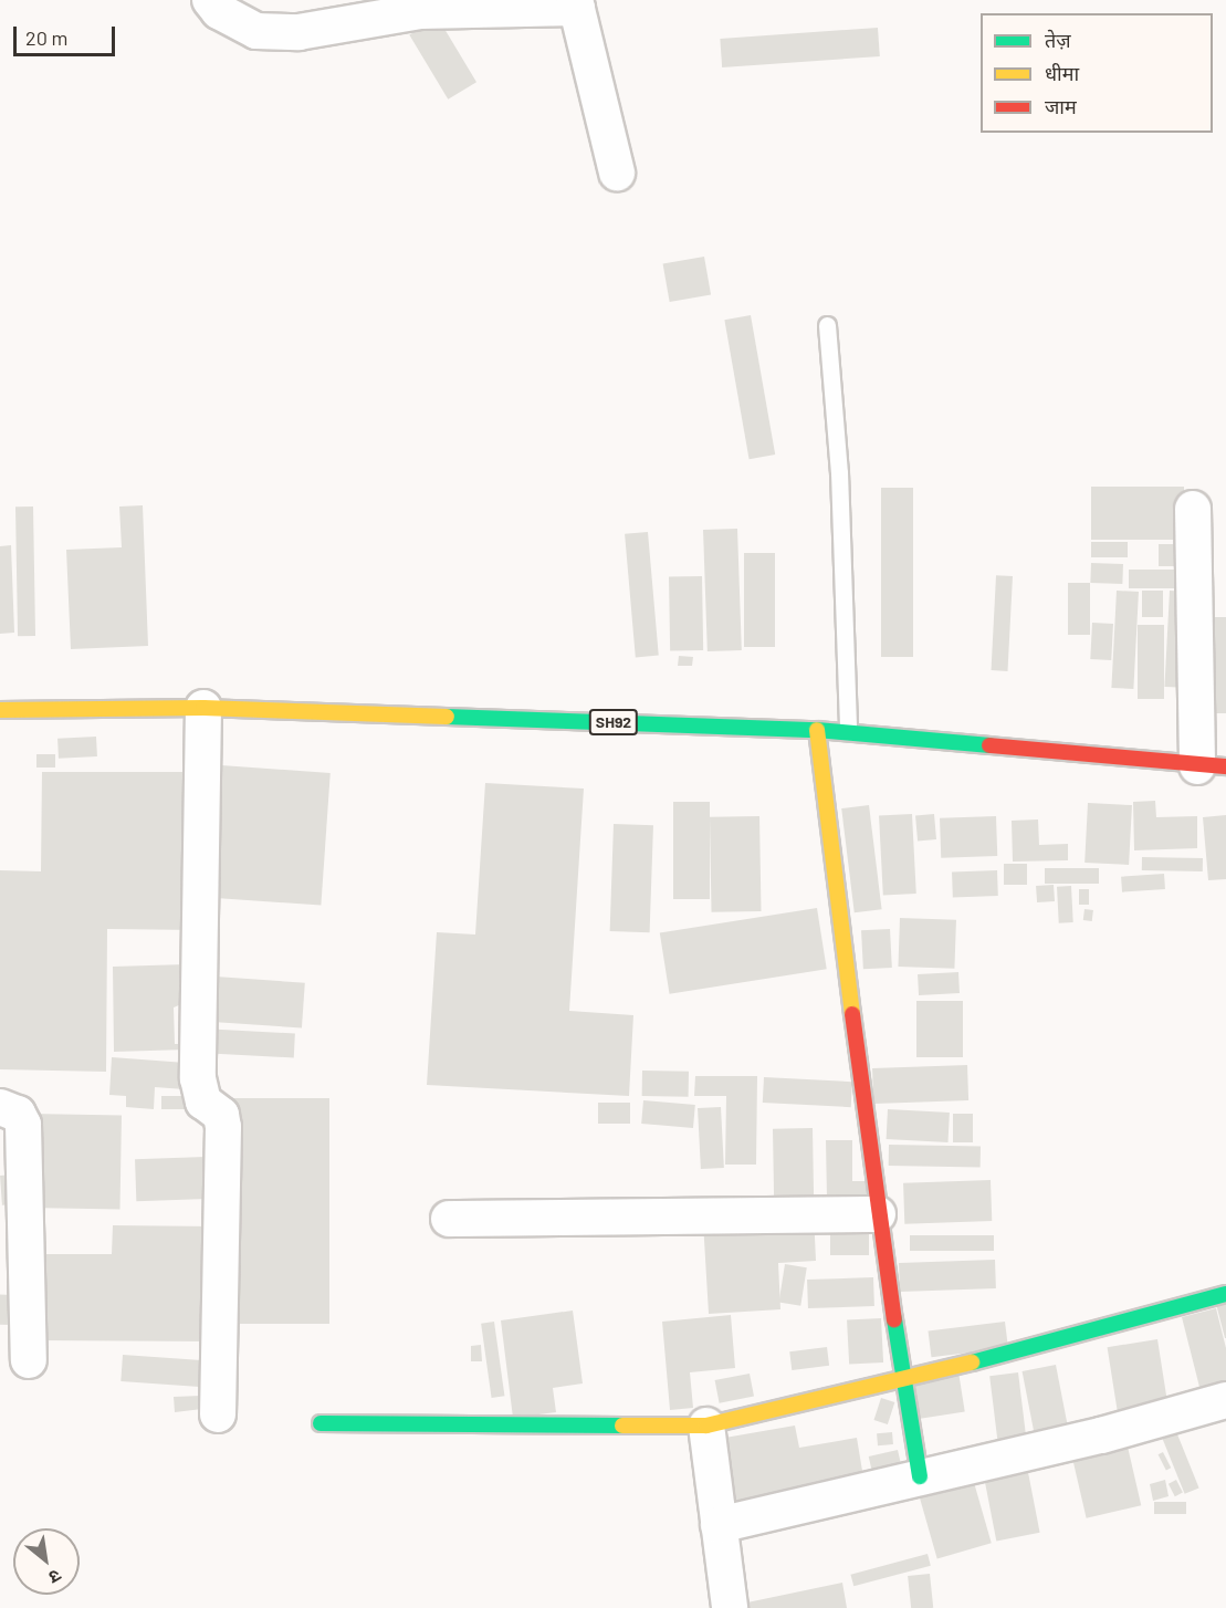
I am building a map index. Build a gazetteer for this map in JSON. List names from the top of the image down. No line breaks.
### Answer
{"streets":{"street":["SH92"]},"legend":["तेज़","धीमा","जाम"],"scale_bar":"20 m","north":"bottom right"}
